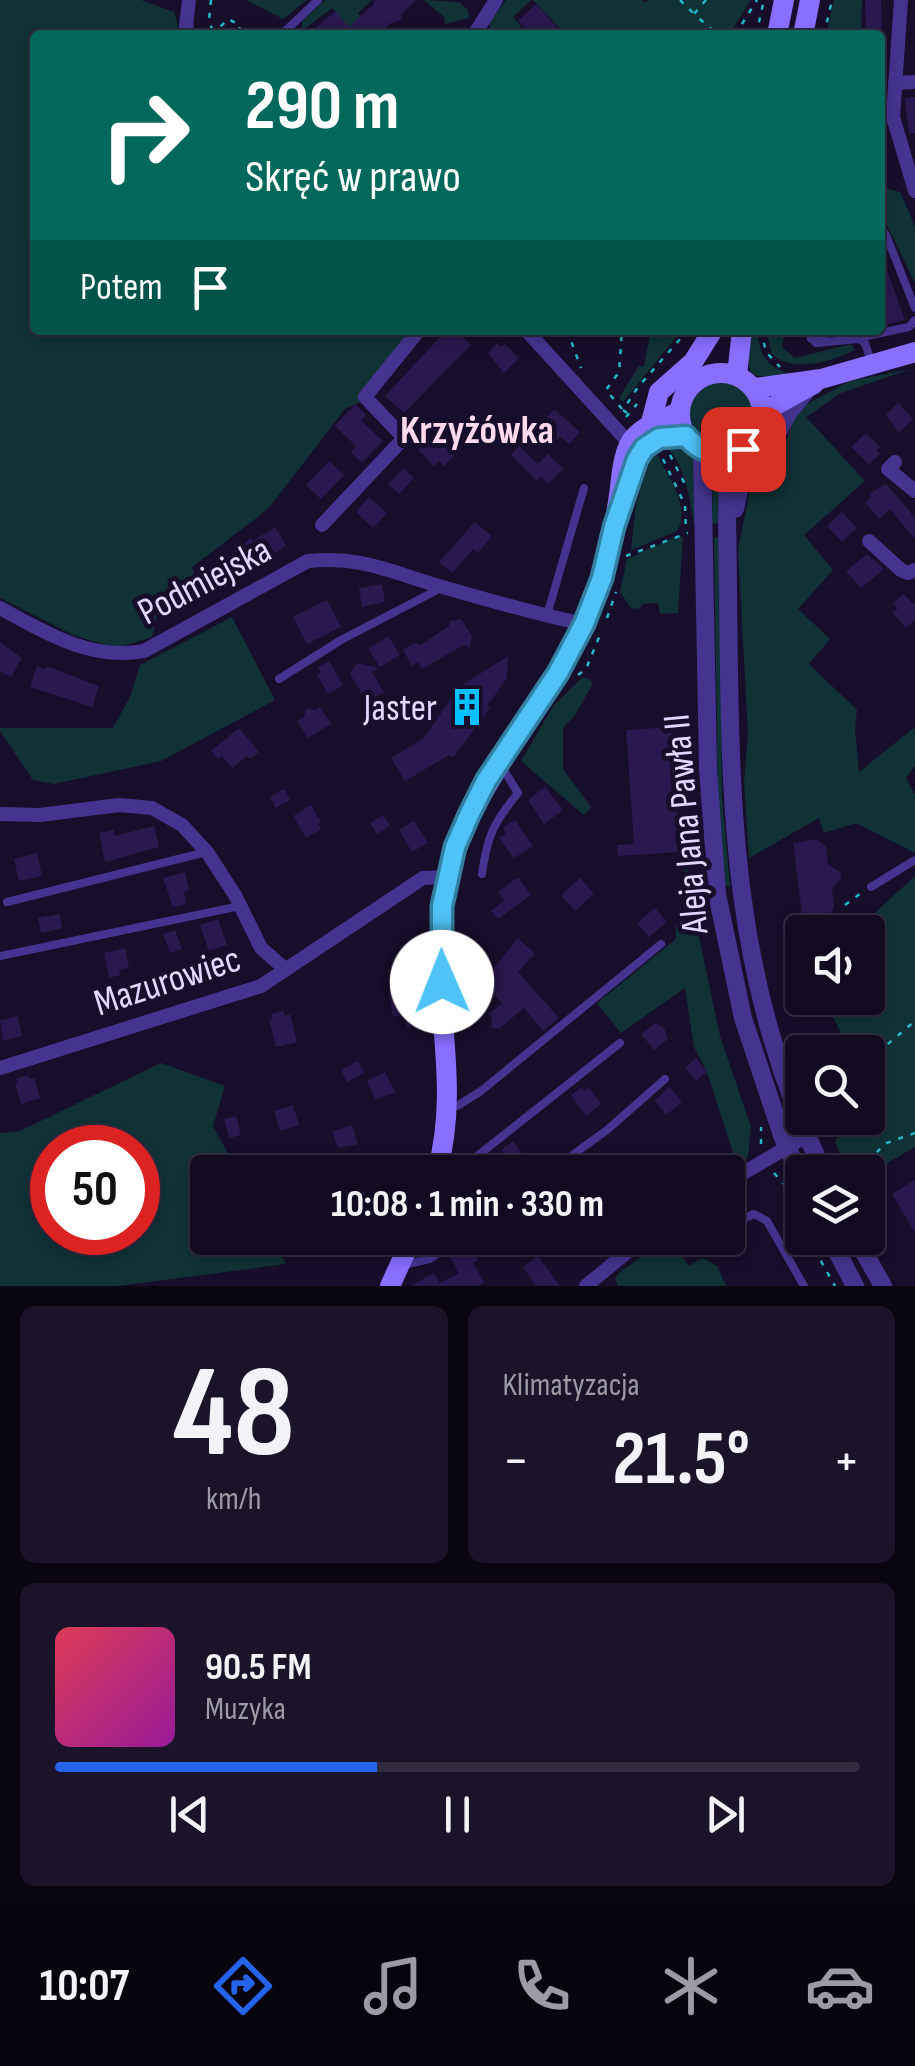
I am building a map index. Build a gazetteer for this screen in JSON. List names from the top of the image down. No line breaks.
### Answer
{"streets":{"street":["Podmiejska","Aleja Jana Pawła II","Mazurowiec"]},"districts":["Krzyżówka"],"places":{"building":["Jaster"]},"page":{"turn":["290 m","Skręć w prawo"],"then":"Potem","limit":"50","trip":"10:08 · 1 min · 330 m","tile":[["48","km/h"],"Klimatyzacja"],"heat":["−","21.5°","+"],"song":["90.5 FM","Muzyka"],"tabs":"10:07"}}
